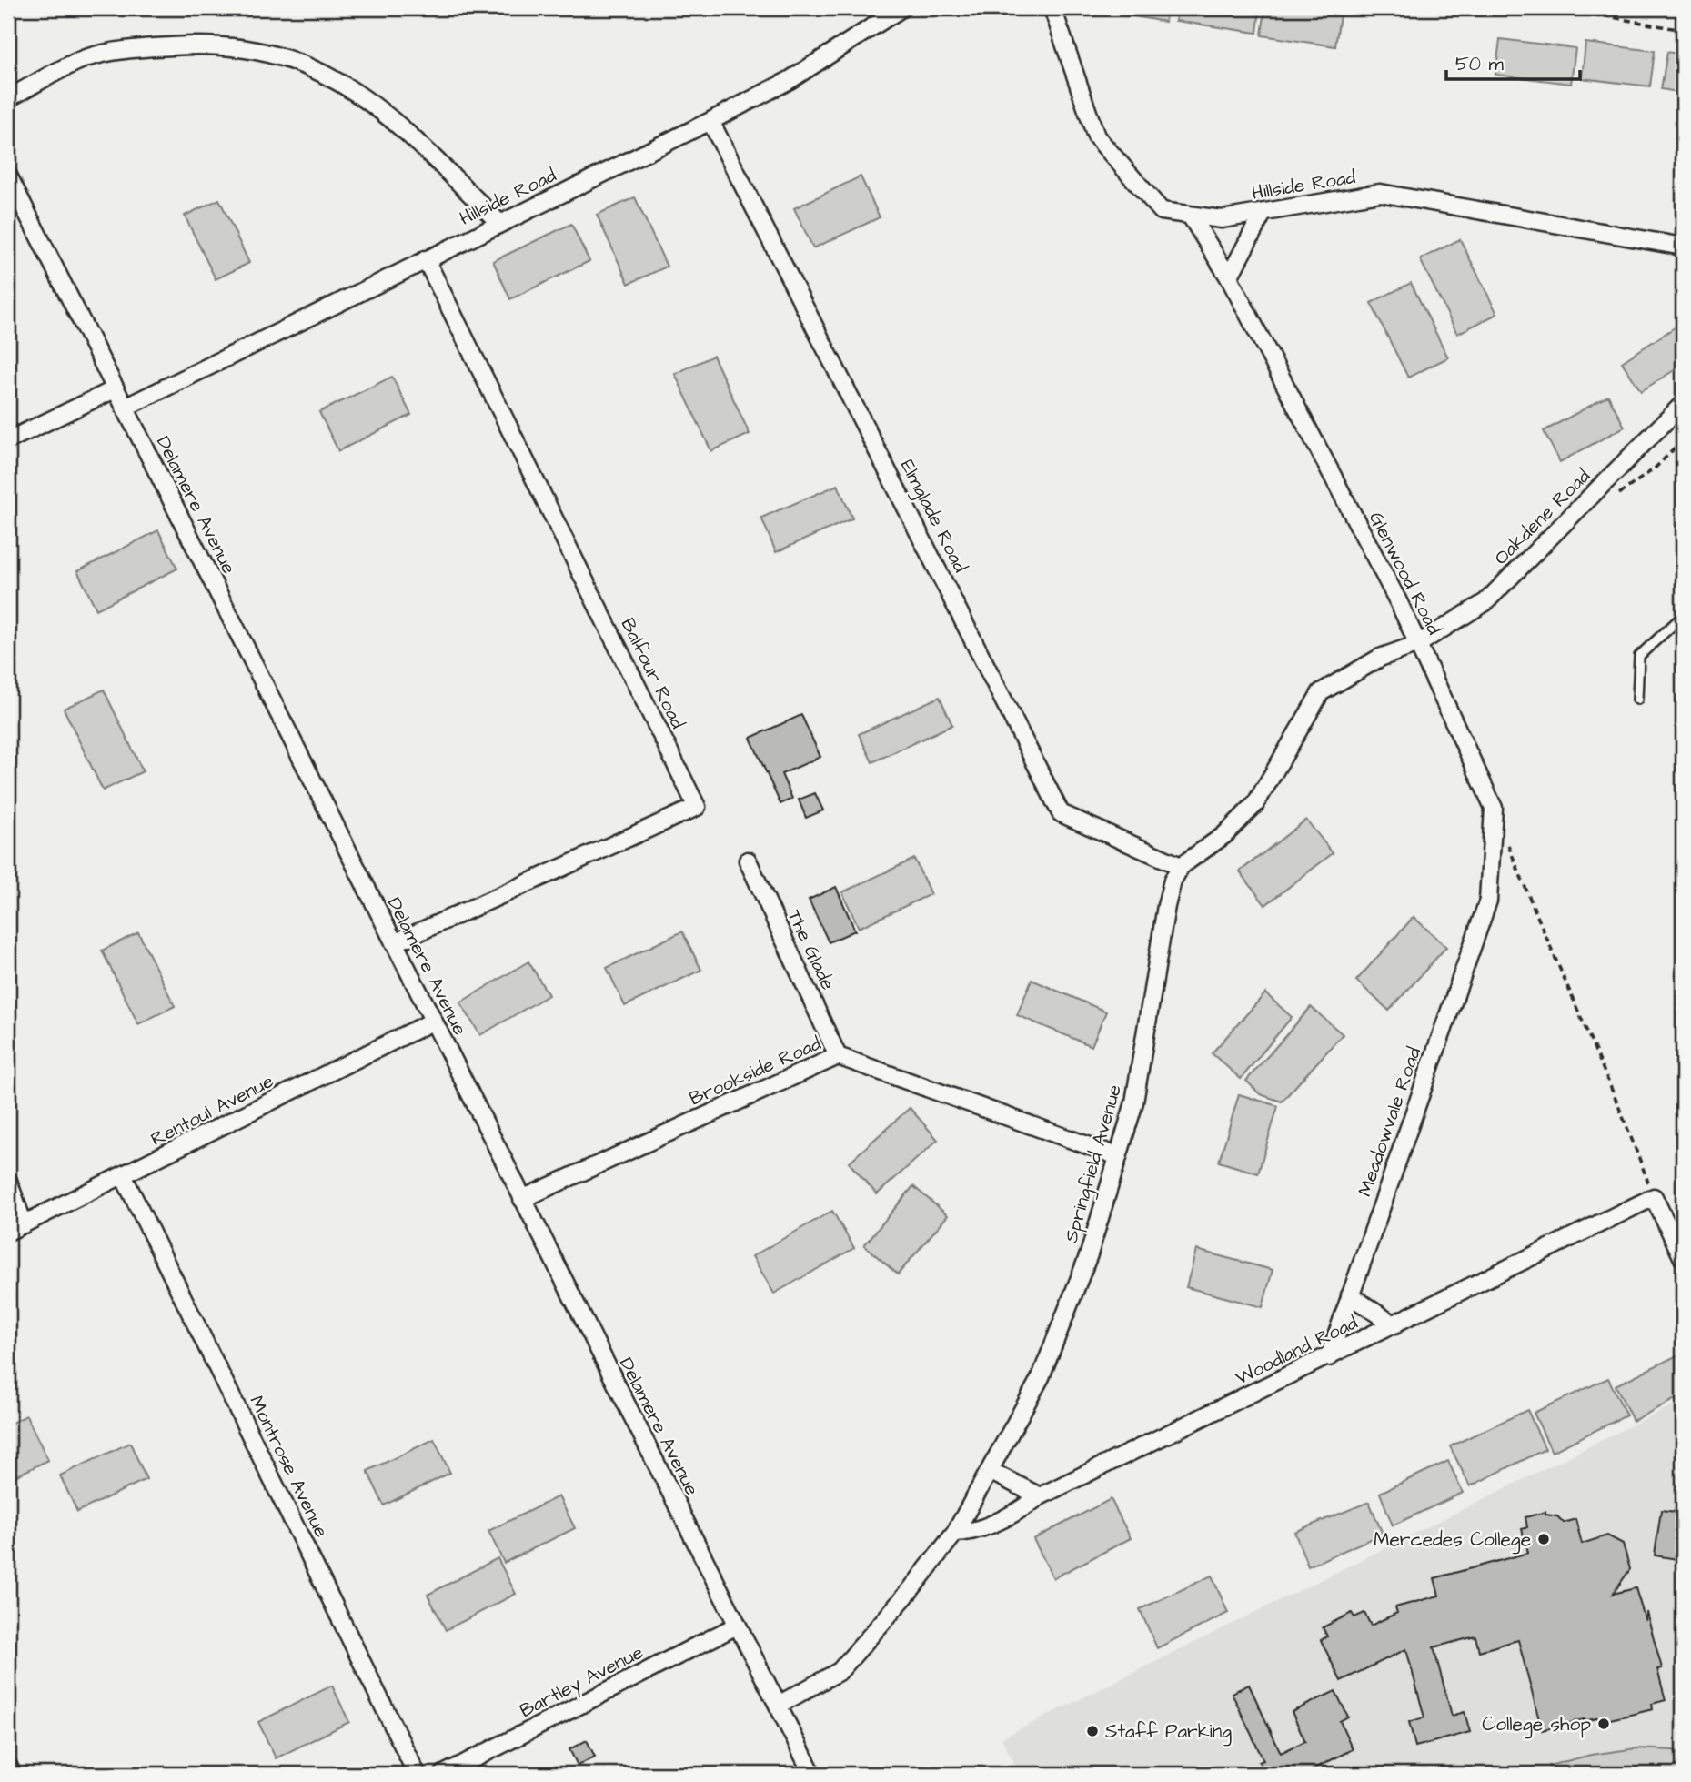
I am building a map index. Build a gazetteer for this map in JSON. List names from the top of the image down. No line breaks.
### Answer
{"streets":{"street":["Hillside Road","Delamere Avenue","Elmglade Road","Oakdene Road","Glenwood Road","Balfour Road","The Glade","Brookside Road","Rentoul Avenue","Meadowvale Road","Springfield Avenue","Woodland Road","Montrose Avenue","Bartley Avenue"]},"crossings":[["Hillside Road","Delamere Avenue"],["Hillside Road","Elmglade Road"],["Hillside Road","Glenwood Road"],["Hillside Road","Balfour Road"],["Delamere Avenue","Balfour Road"],["Delamere Avenue","Brookside Road"],["Delamere Avenue","Rentoul Avenue"],["Delamere Avenue","Springfield Avenue"],["Delamere Avenue","Bartley Avenue"],["Elmglade Road","Springfield Avenue"],["Oakdene Road","Glenwood Road"],["Glenwood Road","Meadowvale Road"],["The Glade","Brookside Road"],["Brookside Road","Springfield Avenue"],["Rentoul Avenue","Montrose Avenue"],["Meadowvale Road","Woodland Road"],["Springfield Avenue","Woodland Road"]],"places":["Mercedes College","College shop","Staff Parking"],"scale_bar":"50 m"}
